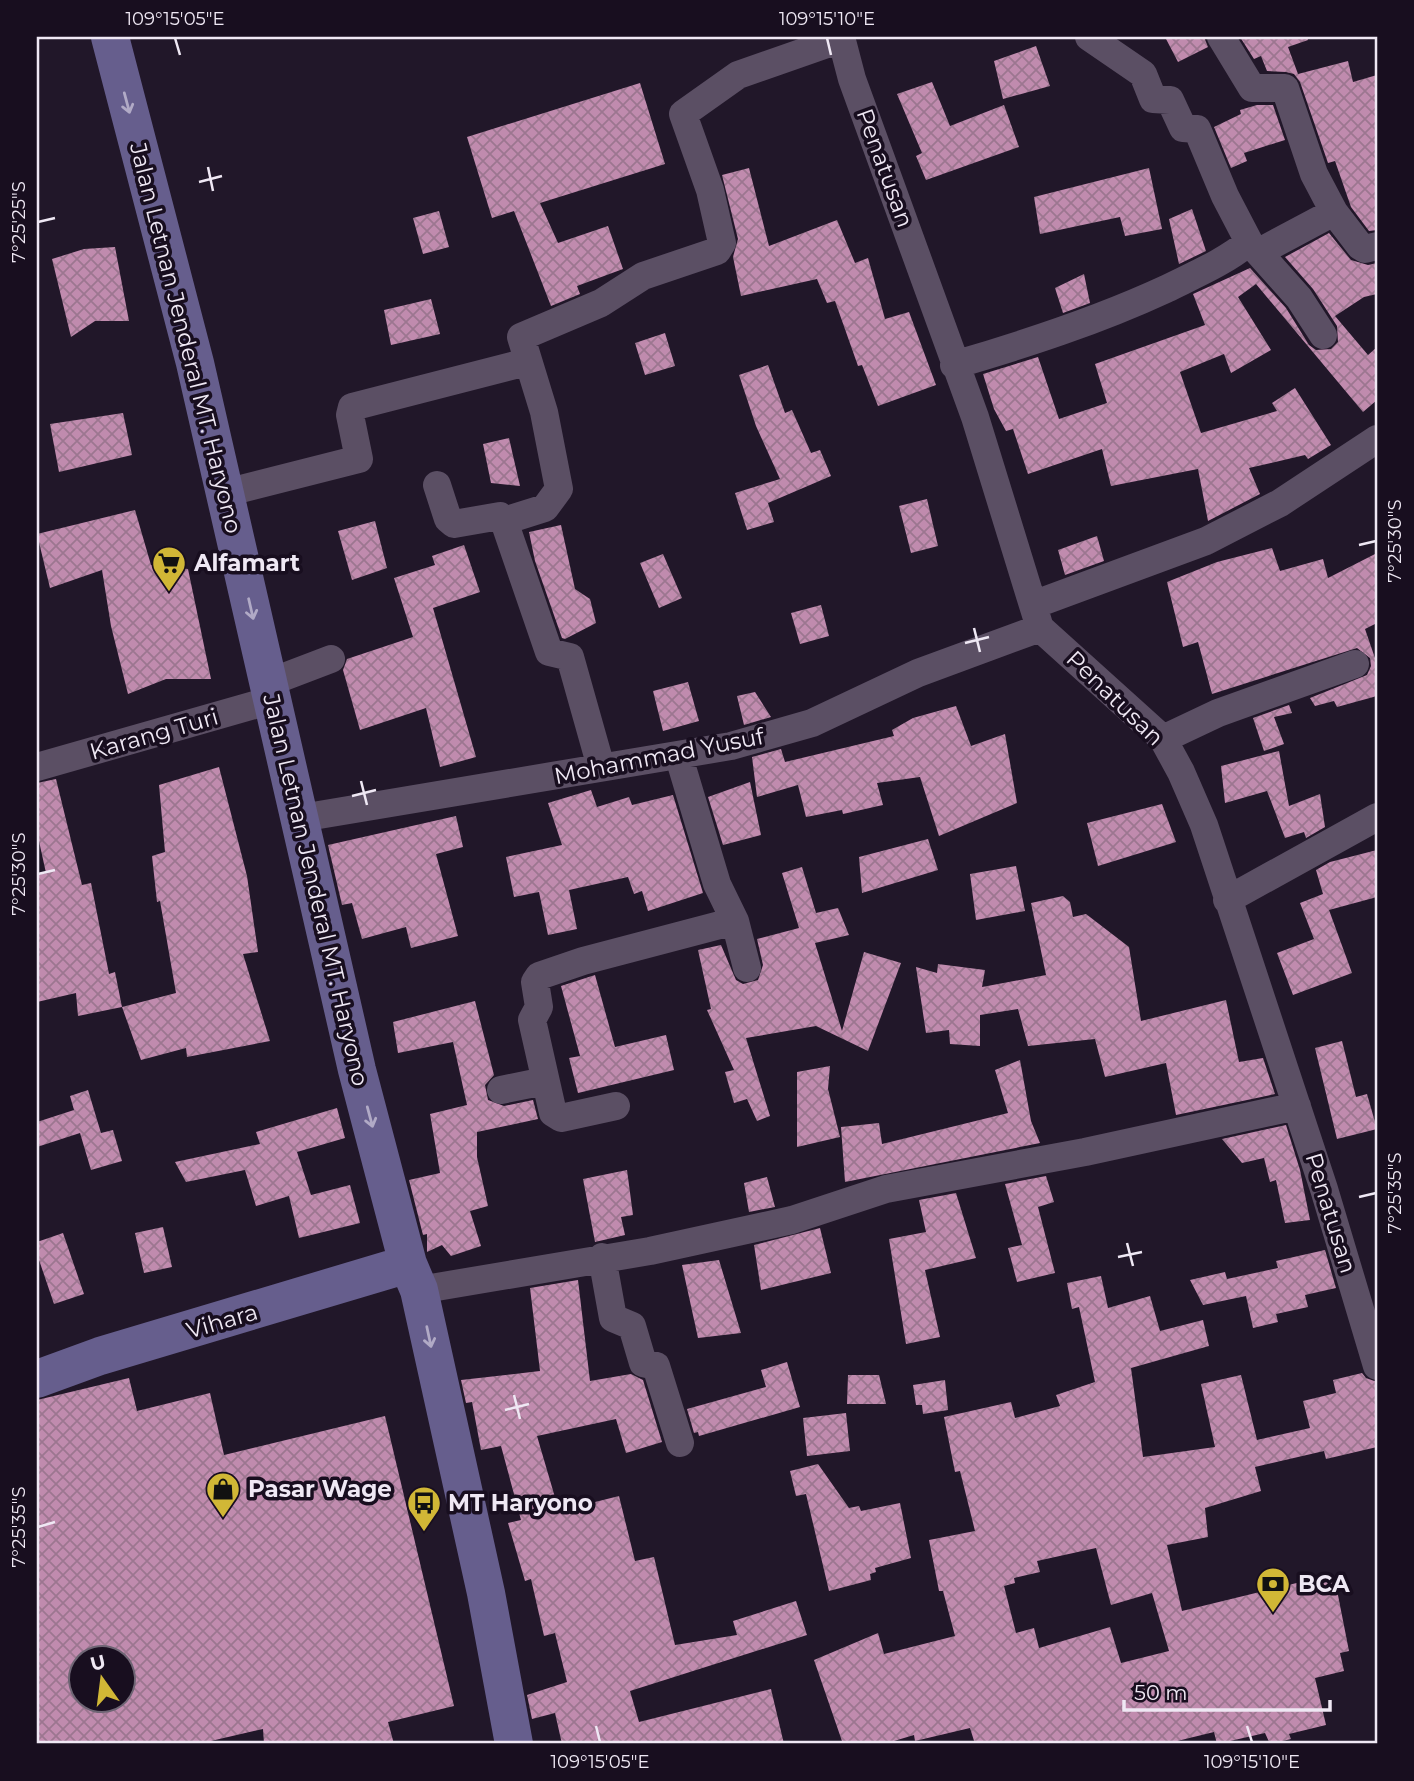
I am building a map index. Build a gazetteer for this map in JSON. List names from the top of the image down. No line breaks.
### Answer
{"streets":{"main road":["Jalan Letnan Jenderal MT. Haryono","Vihara"],"street":["Penatusan","Karang Turi","Mohammad Yusuf"]},"crossings":[["Penatusan","Mohammad Yusuf"],["Jalan Letnan Jenderal MT. Haryono","Karang Turi"],["Jalan Letnan Jenderal MT. Haryono","Mohammad Yusuf"],["Jalan Letnan Jenderal MT. Haryono","Vihara"]],"one_way":["Jalan Letnan Jenderal MT. Haryono"],"places":{"supermarket":["Alfamart"],"shop":["Pasar Wage"],"bus stop":["MT Haryono"],"bank":["BCA"]},"scale_bar":"50 m","north":"top","coordinates":["109°15'05\"E","109°15'10\"E","7°25'25\"S","7°25'30\"S","7°25'35\"S"]}
